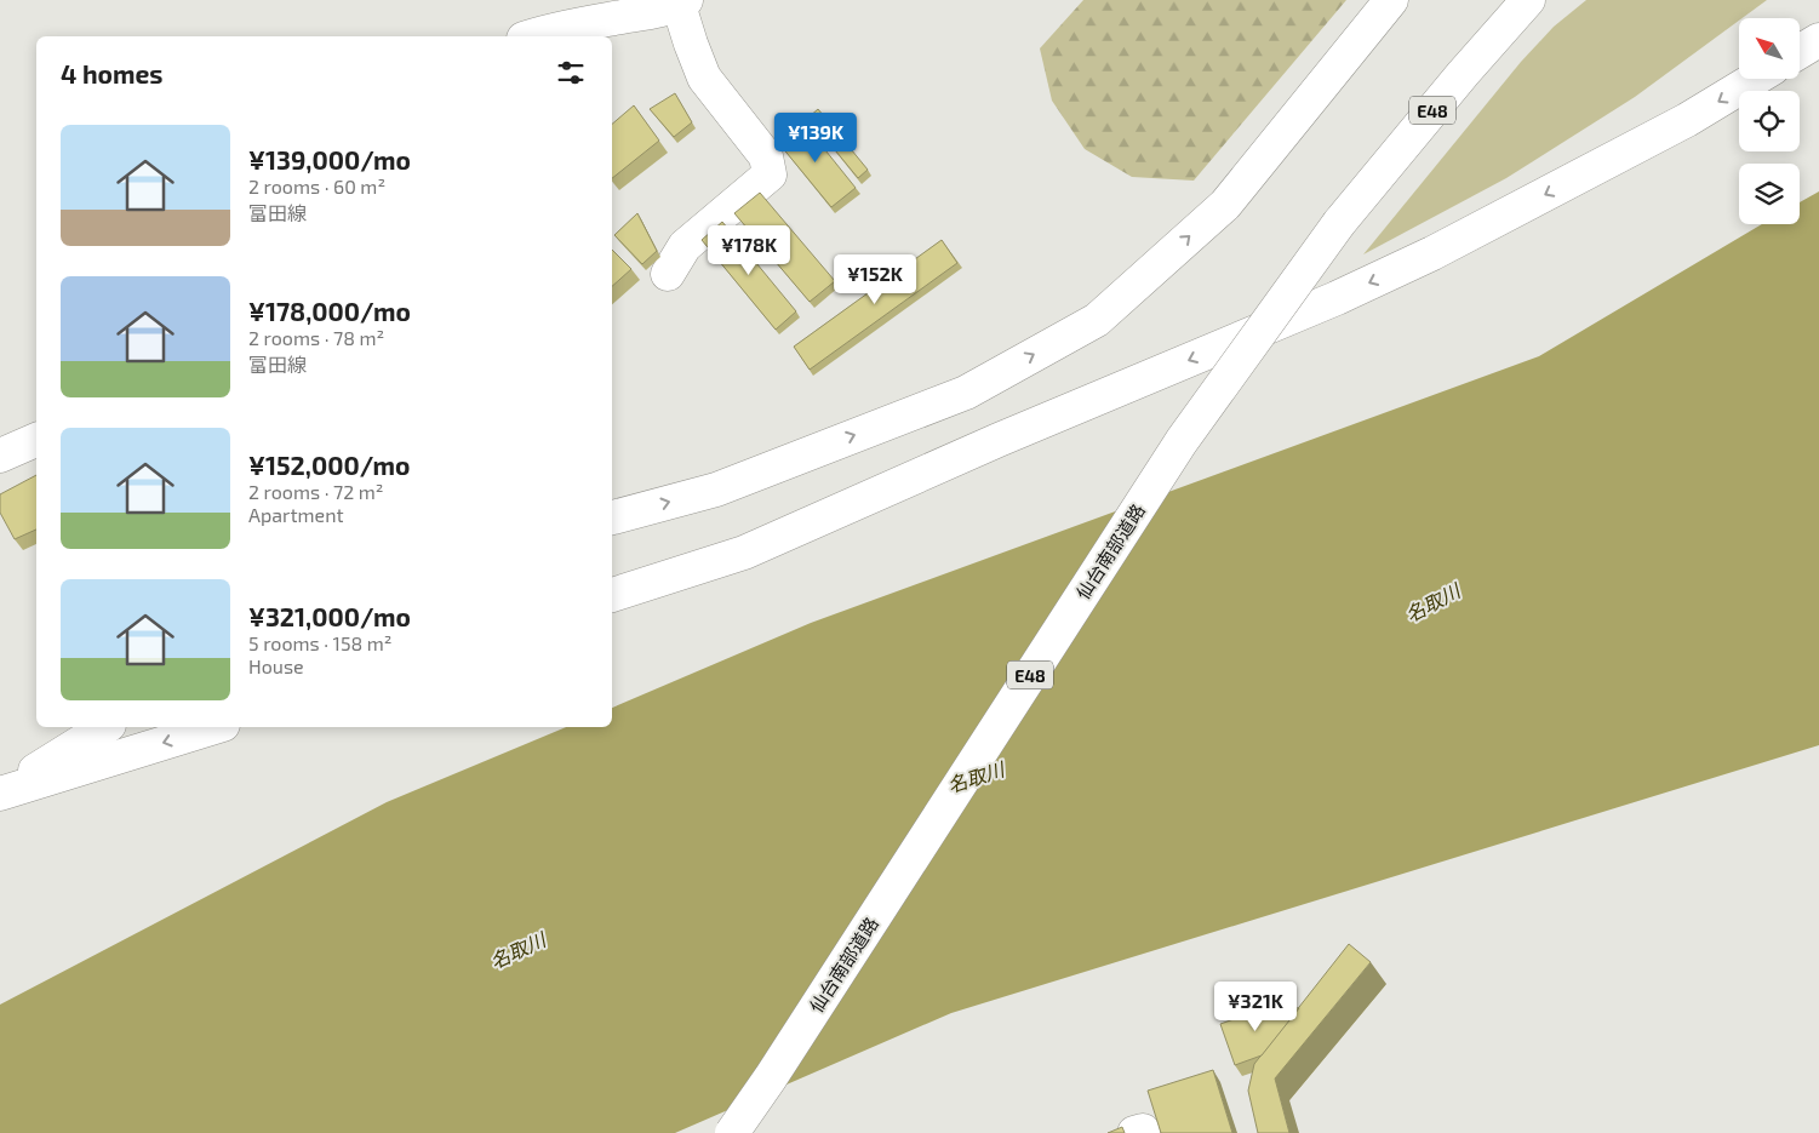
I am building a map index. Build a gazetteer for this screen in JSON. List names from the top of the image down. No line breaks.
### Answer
{"streets":{"main road":["E48","仙台南部道路"]},"water":["名取川"],"north":"top left","page":{"heading":"4 homes","list":[{"name":"¥139,000/mo","note":"2 rooms · 60 m² · 富田線"},{"name":"¥178,000/mo","note":"2 rooms · 78 m² · 富田線"},{"name":"¥152,000/mo","note":"2 rooms · 72 m² · Apartment"},{"name":"¥321,000/mo","note":"5 rooms · 158 m² · House"}],"price":["¥139K","¥178K","¥152K","¥321K"]}}
